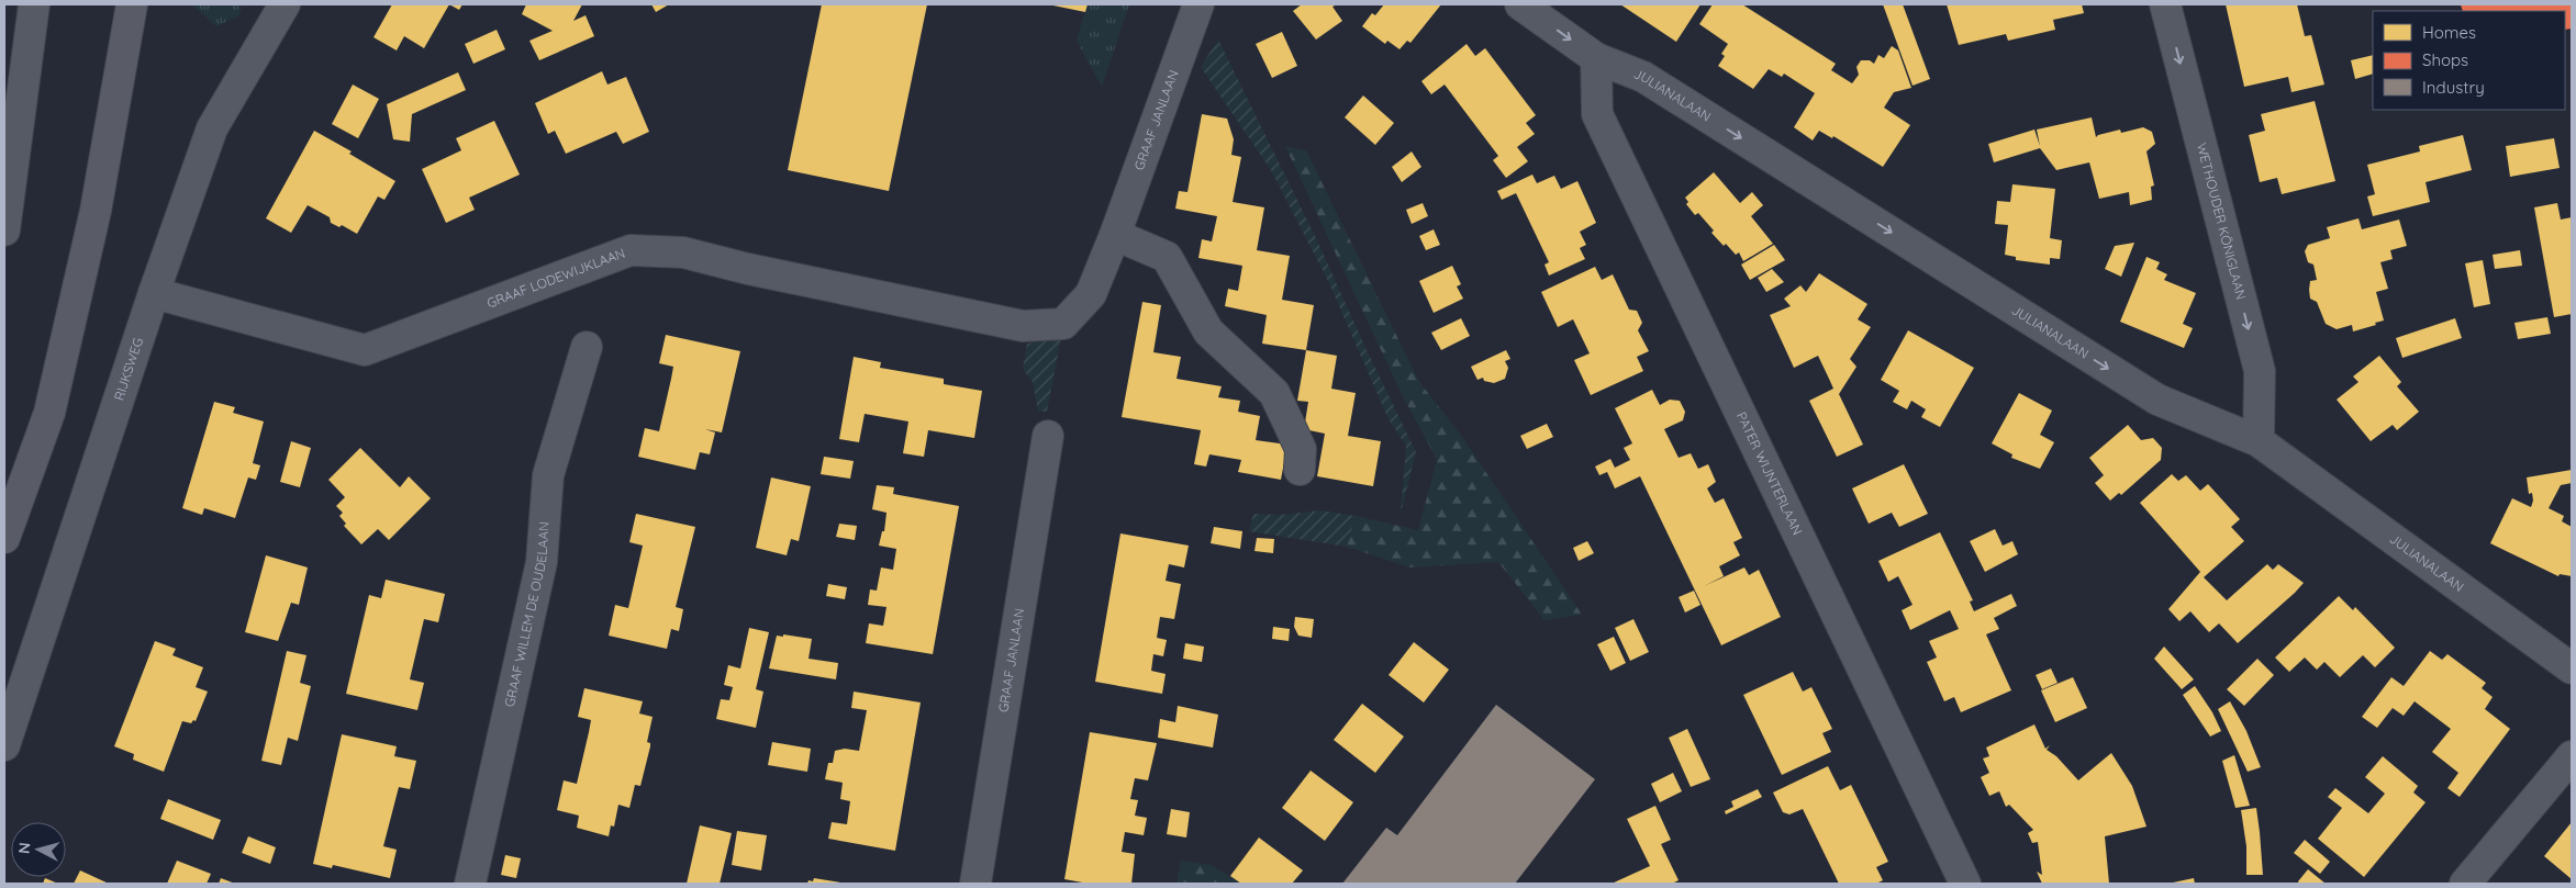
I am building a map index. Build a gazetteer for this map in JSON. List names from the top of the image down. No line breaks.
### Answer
{"streets":{"street":["JULIANALAAN","GRAAF JANLAAN","WETHOUDER KÖNIGLAAN","GRAAF LODEWIJKLAAN","RIJKSWEG","PATER WIJNTERLAAN","GRAAF WILLEM DE OUDELAAN"]},"crossings":[["JULIANALAAN","WETHOUDER KÖNIGLAAN"],["JULIANALAAN","PATER WIJNTERLAAN"],["GRAAF JANLAAN","GRAAF LODEWIJKLAAN"],["GRAAF LODEWIJKLAAN","RIJKSWEG"]],"one_way":["JULIANALAAN","WETHOUDER KÖNIGLAAN"],"legend":["Homes","Shops","Industry"],"north":"left"}
